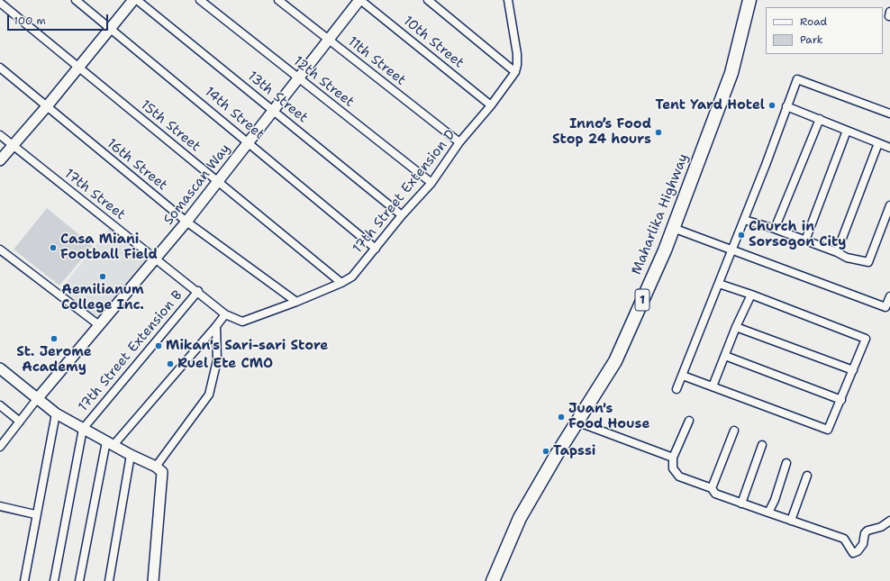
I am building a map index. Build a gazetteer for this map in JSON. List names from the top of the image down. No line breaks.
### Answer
{"streets":{"highway":["Maharlika Highway","1"],"street":["10th Street","11th Street","12th Street","13th Street","14th Street","15th Street","16th Street","Somascan Way","17th Street Extension D","17th Street","17th Street Extension B"]},"crossings":[["10th Street","Somascan Way"],["10th Street","17th Street Extension D"],["11th Street","Somascan Way"],["11th Street","17th Street Extension D"],["12th Street","Somascan Way"],["12th Street","17th Street Extension D"],["13th Street","Somascan Way"],["13th Street","17th Street Extension D"],["14th Street","Somascan Way"],["14th Street","17th Street Extension D"],["15th Street","Somascan Way"],["15th Street","17th Street Extension D"],["16th Street","Somascan Way"],["16th Street","17th Street Extension D"],["Somascan Way","17th Street"],["17th Street Extension D","17th Street"],["17th Street","17th Street Extension B"]],"places":["Tent Yard Hotel","Inno’s Food Stop 24 hours","Church in Sorsogon City","Casa Miani Football Field","Aemilianum College Inc.","St. Jerome Academy","Mikan's Sari-sari Store","Ruel Ete CMO","Juan's Food House","Tapssi"],"legend":["Road","Park"],"scale_bar":"100 m"}
